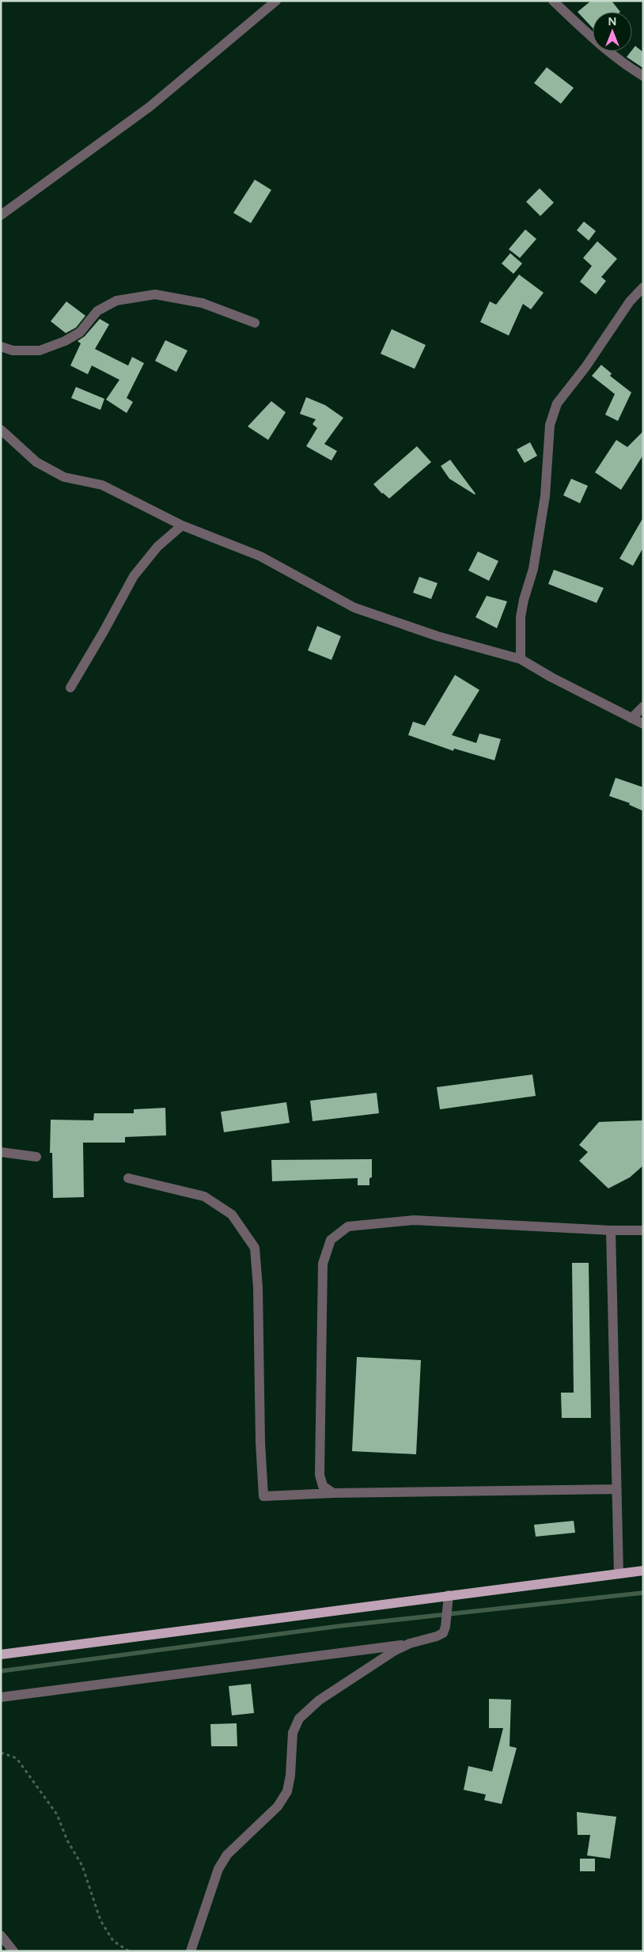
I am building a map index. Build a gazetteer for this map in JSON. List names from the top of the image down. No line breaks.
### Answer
{"north":"top"}
